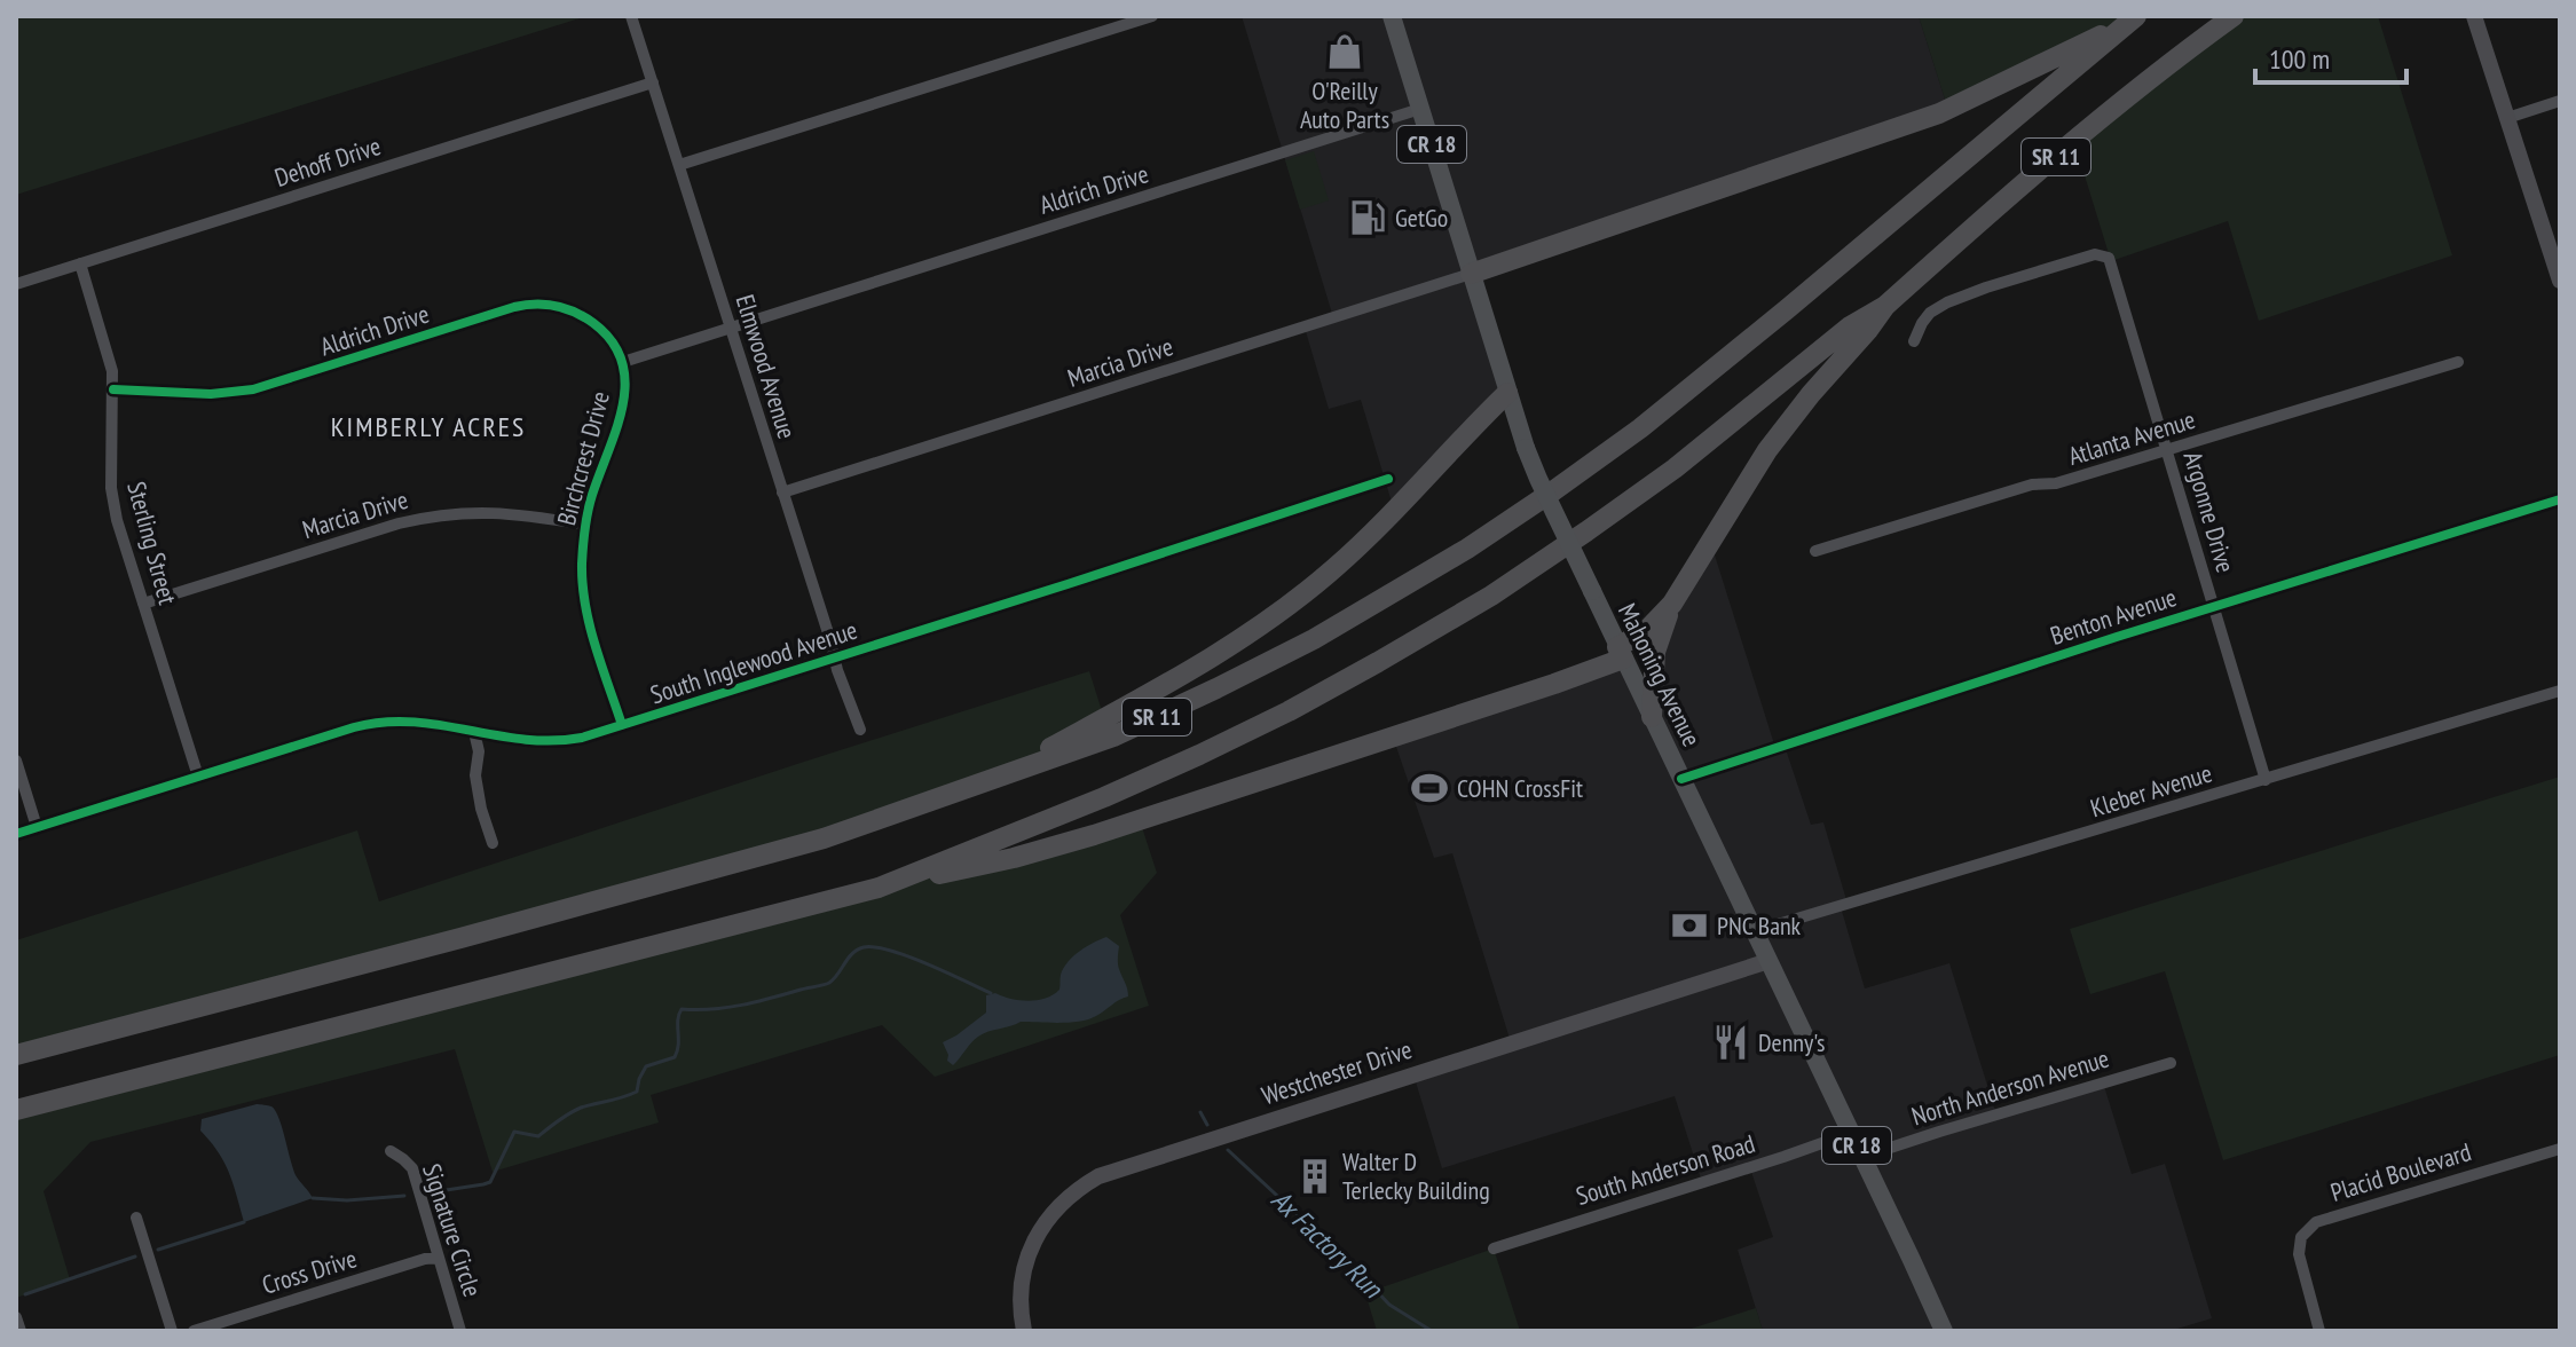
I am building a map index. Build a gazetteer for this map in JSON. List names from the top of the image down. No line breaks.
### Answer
{"streets":{"highway":["SR 11"],"main road":["CR 18","Mahoning Avenue"],"street":["Dehoff Drive","Aldrich Drive","Marcia Drive","Elmwood Avenue","Atlanta Avenue","Birchcrest Drive","Argonne Drive","Sterling Street","Benton Avenue","South Inglewood Avenue","Kleber Avenue","Westchester Drive","North Anderson Avenue","South Anderson Road","Placid Boulevard","Signature Circle","Cross Drive"]},"crossings":[["Dehoff Drive","Elmwood Avenue"],["Dehoff Drive","Sterling Street"],["Aldrich Drive","Elmwood Avenue"],["Aldrich Drive","Birchcrest Drive"],["Aldrich Drive","Sterling Street"],["Aldrich Drive","Mahoning Avenue"],["Marcia Drive","Elmwood Avenue"],["Marcia Drive","Birchcrest Drive"],["Marcia Drive","Sterling Street"],["Marcia Drive","Mahoning Avenue"],["Elmwood Avenue","South Inglewood Avenue"],["Atlanta Avenue","Argonne Drive"],["Birchcrest Drive","South Inglewood Avenue"],["Argonne Drive","Benton Avenue"],["Argonne Drive","Kleber Avenue"],["Sterling Street","South Inglewood Avenue"],["Benton Avenue","Mahoning Avenue"],["Mahoning Avenue","Kleber Avenue"],["Mahoning Avenue","Westchester Drive"],["Mahoning Avenue","North Anderson Avenue"],["Mahoning Avenue","South Anderson Road"],["Signature Circle","Cross Drive"]],"districts":["KIMBERLY ACRES"],"water":["Ax Factory Run"],"places":{"shop":["O'Reilly Auto Parts"],"fuel station":["GetGo"],"sports":["COHN CrossFit"],"bank":["PNC Bank"],"restaurant":["Denny's"],"building":["Walter D Terlecky Building"]},"scale_bar":"100 m"}
